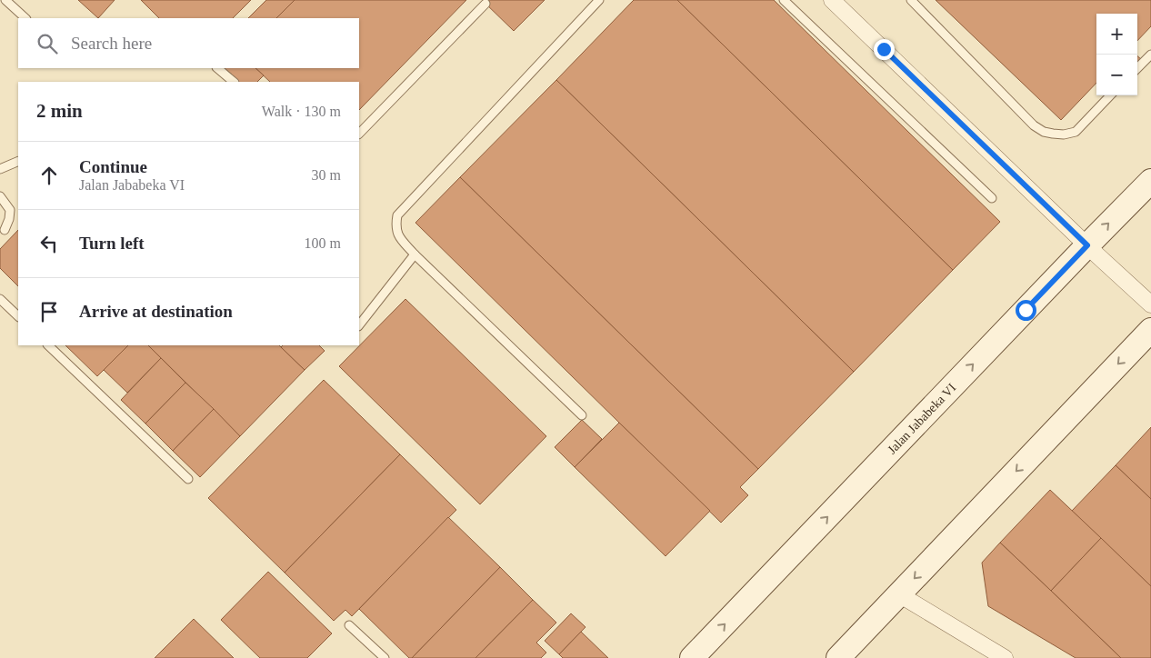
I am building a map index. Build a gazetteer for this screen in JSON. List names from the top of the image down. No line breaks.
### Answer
{"streets":{"street":["Jalan Jababeka VI"]},"page":{"map_buttons":["+","−"],"search":"Search here","heading":["2 min","Walk · 130 m"],"list":[["Continue","Jalan Jababeka VI","30 m"],["Turn left","100 m"],"Arrive at destination"]}}
